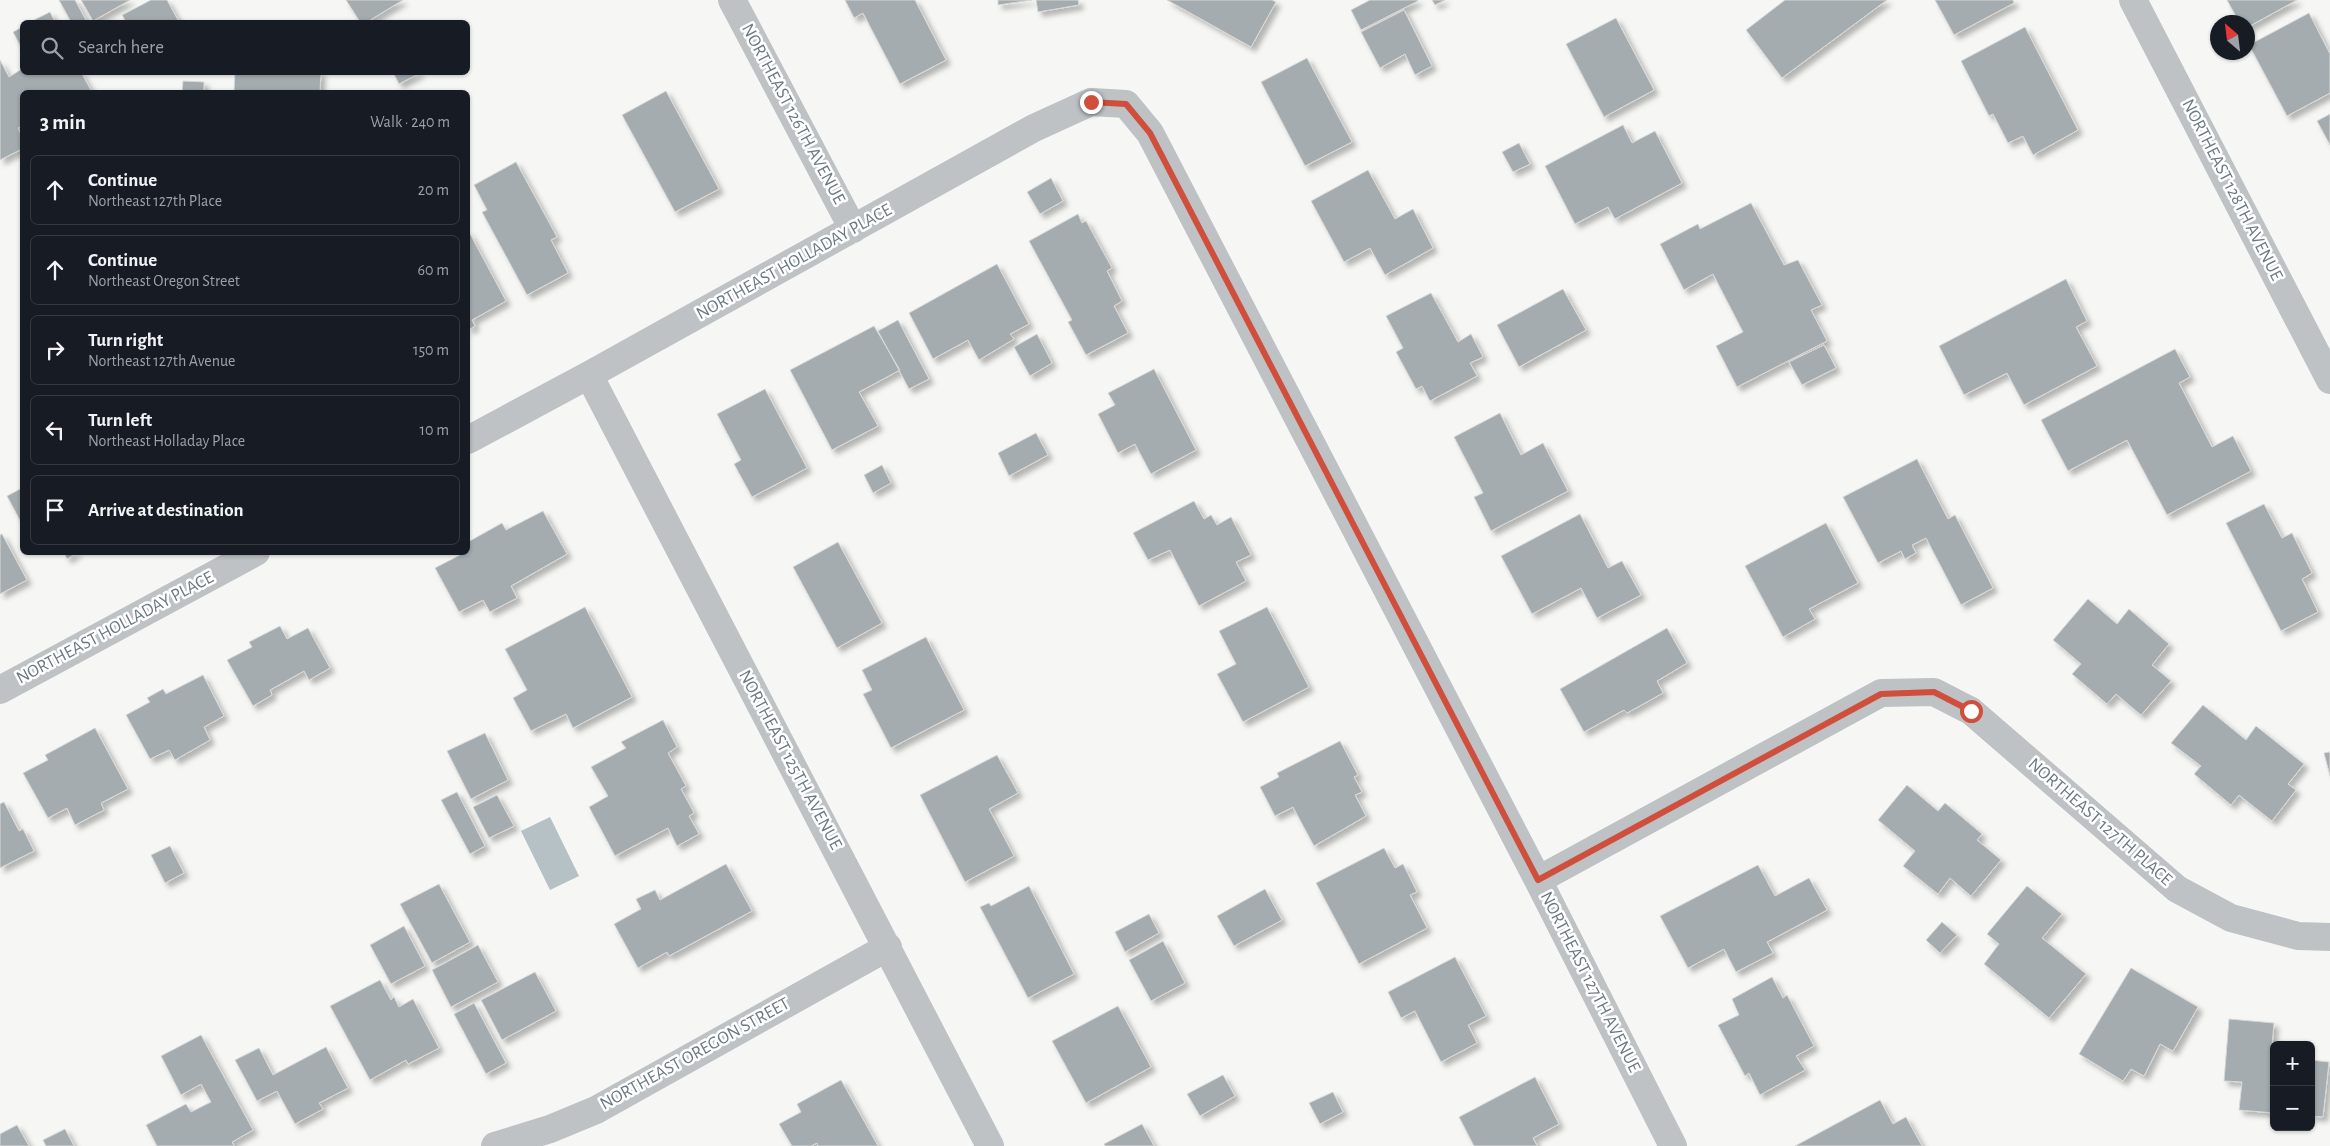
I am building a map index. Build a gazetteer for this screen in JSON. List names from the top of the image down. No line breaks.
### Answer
{"streets":{"street":["NORTHEAST 126TH AVENUE","NORTHEAST 128TH AVENUE","NORTHEAST HOLLADAY PLACE","NORTHEAST 125TH AVENUE","NORTHEAST 127TH PLACE","NORTHEAST 127TH AVENUE","NORTHEAST OREGON STREET"]},"crossings":[["NORTHEAST 126TH AVENUE","NORTHEAST HOLLADAY PLACE"],["NORTHEAST HOLLADAY PLACE","NORTHEAST 125TH AVENUE"],["NORTHEAST HOLLADAY PLACE","NORTHEAST 127TH AVENUE"],["NORTHEAST 125TH AVENUE","NORTHEAST OREGON STREET"],["NORTHEAST 127TH PLACE","NORTHEAST 127TH AVENUE"]],"north":"top left","page":{"search":"Search here","heading":["3 min","Walk · 240 m"],"list":[["Continue","Northeast 127th Place","20 m"],["Continue","Northeast Oregon Street","60 m"],["Turn right","Northeast 127th Avenue","150 m"],["Turn left","Northeast Holladay Place","10 m"],"Arrive at destination"],"map_buttons":["+","−"]}}
